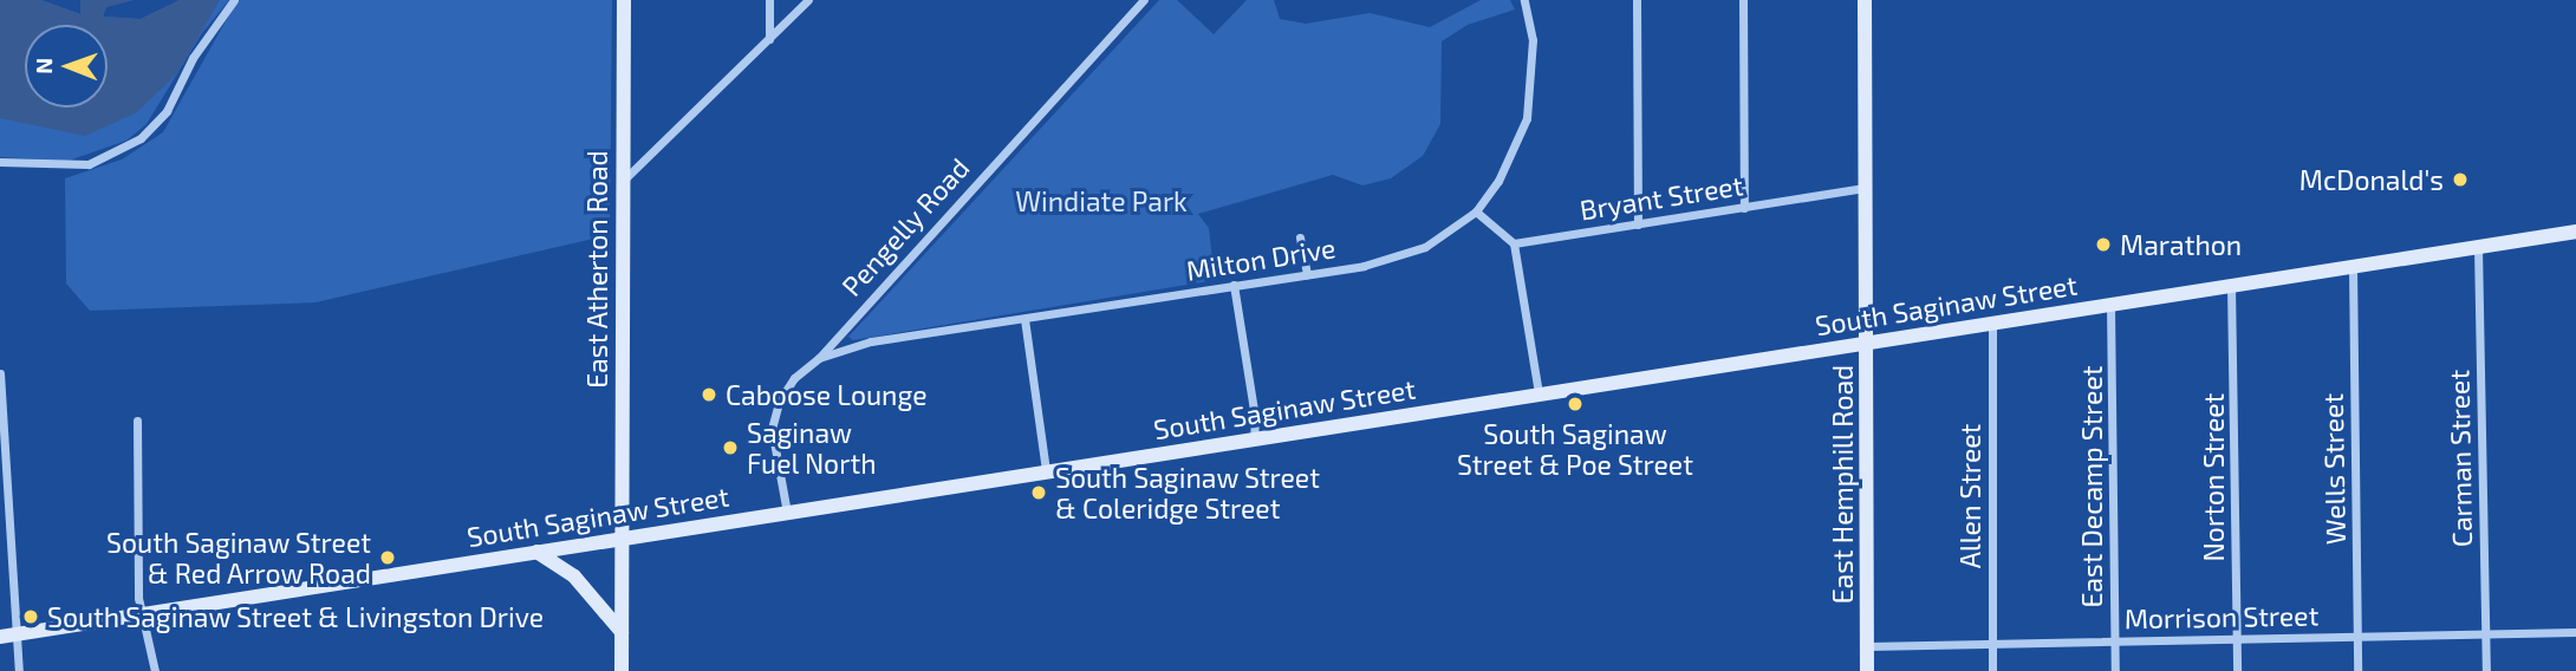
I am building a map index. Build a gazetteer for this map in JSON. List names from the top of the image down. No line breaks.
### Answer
{"streets":{"main road":["East Atherton Road","South Saginaw Street","East Hemphill Road"],"street":["Bryant Street","Pengelly Road","Milton Drive","Carman Street","Wells Street","Norton Street","East Decamp Street","Allen Street","Morrison Street"]},"crossings":[["Bryant Street","East Hemphill Road"],["Pengelly Road","Milton Drive"],["Pengelly Road","South Saginaw Street"],["East Atherton Road","South Saginaw Street"],["South Saginaw Street","Carman Street"],["South Saginaw Street","Wells Street"],["South Saginaw Street","Norton Street"],["South Saginaw Street","East Hemphill Road"],["South Saginaw Street","East Decamp Street"],["South Saginaw Street","Allen Street"],["Carman Street","Morrison Street"],["Wells Street","Morrison Street"],["Norton Street","Morrison Street"],["East Hemphill Road","Morrison Street"],["East Decamp Street","Morrison Street"],["Allen Street","Morrison Street"]],"parks":["Windiate Park"],"places":["McDonald's","Marathon","Caboose Lounge","South Saginaw Street & Poe Street","Saginaw Fuel North","South Saginaw Street & Coleridge Street","South Saginaw Street & Red Arrow Road","South Saginaw Street & Livingston Drive"],"north":"left"}
